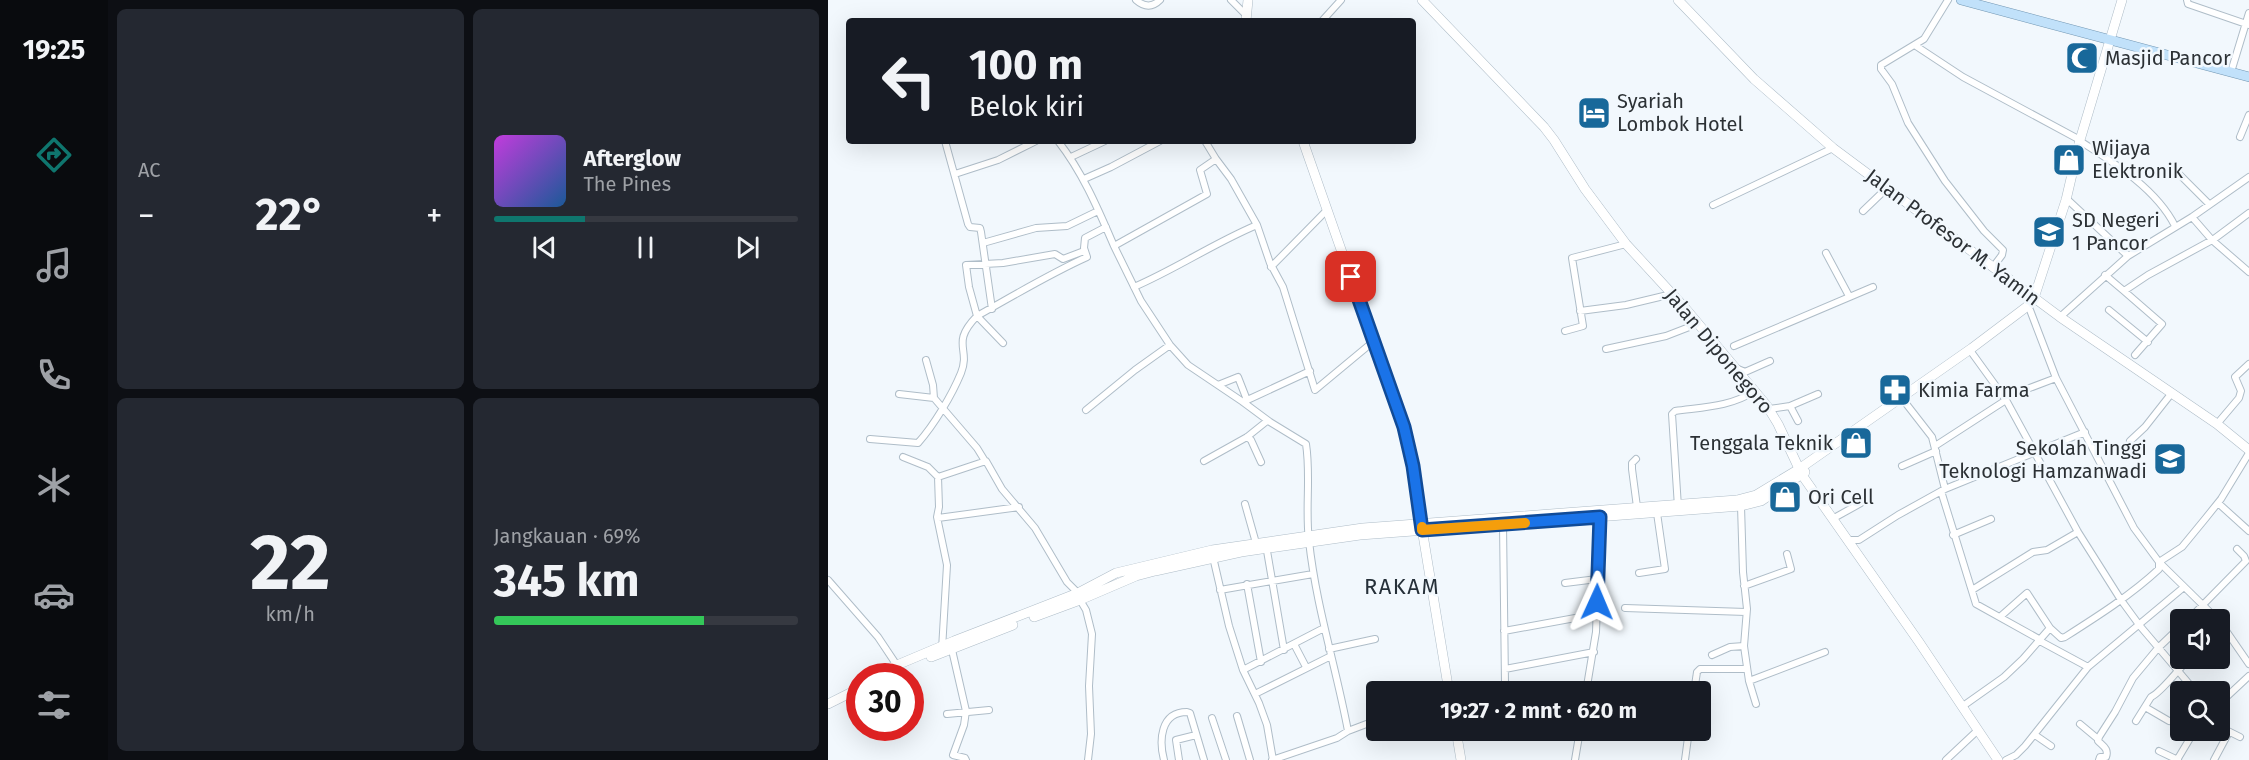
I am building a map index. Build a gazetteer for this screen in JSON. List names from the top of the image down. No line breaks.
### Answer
{"streets":{"main road":["Jalan Profesor M. Yamin","Jalan Diponegoro"]},"districts":["RAKAM"],"places":{"mosque":["Masjid Pancor"],"hotel":["Syariah Lombok Hotel"],"shop":["Wijaya Elektronik","Tenggala Teknik","Ori Cell"],"school or university":["SD Negeri 1 Pancor","Sekolah Tinggi Teknologi Hamzanwadi"],"pharmacy":["Kimia Farma"]},"page":{"tabs":"19:25","tile":["AC",["22","km/h"],["Jangkauan · 69%","345 km"]],"turn":["100 m","Belok kiri"],"song":["Afterglow","The Pines"],"heat":["−","22°","+"],"limit":"30","trip":"19:27 · 2 mnt · 620 m"}}
